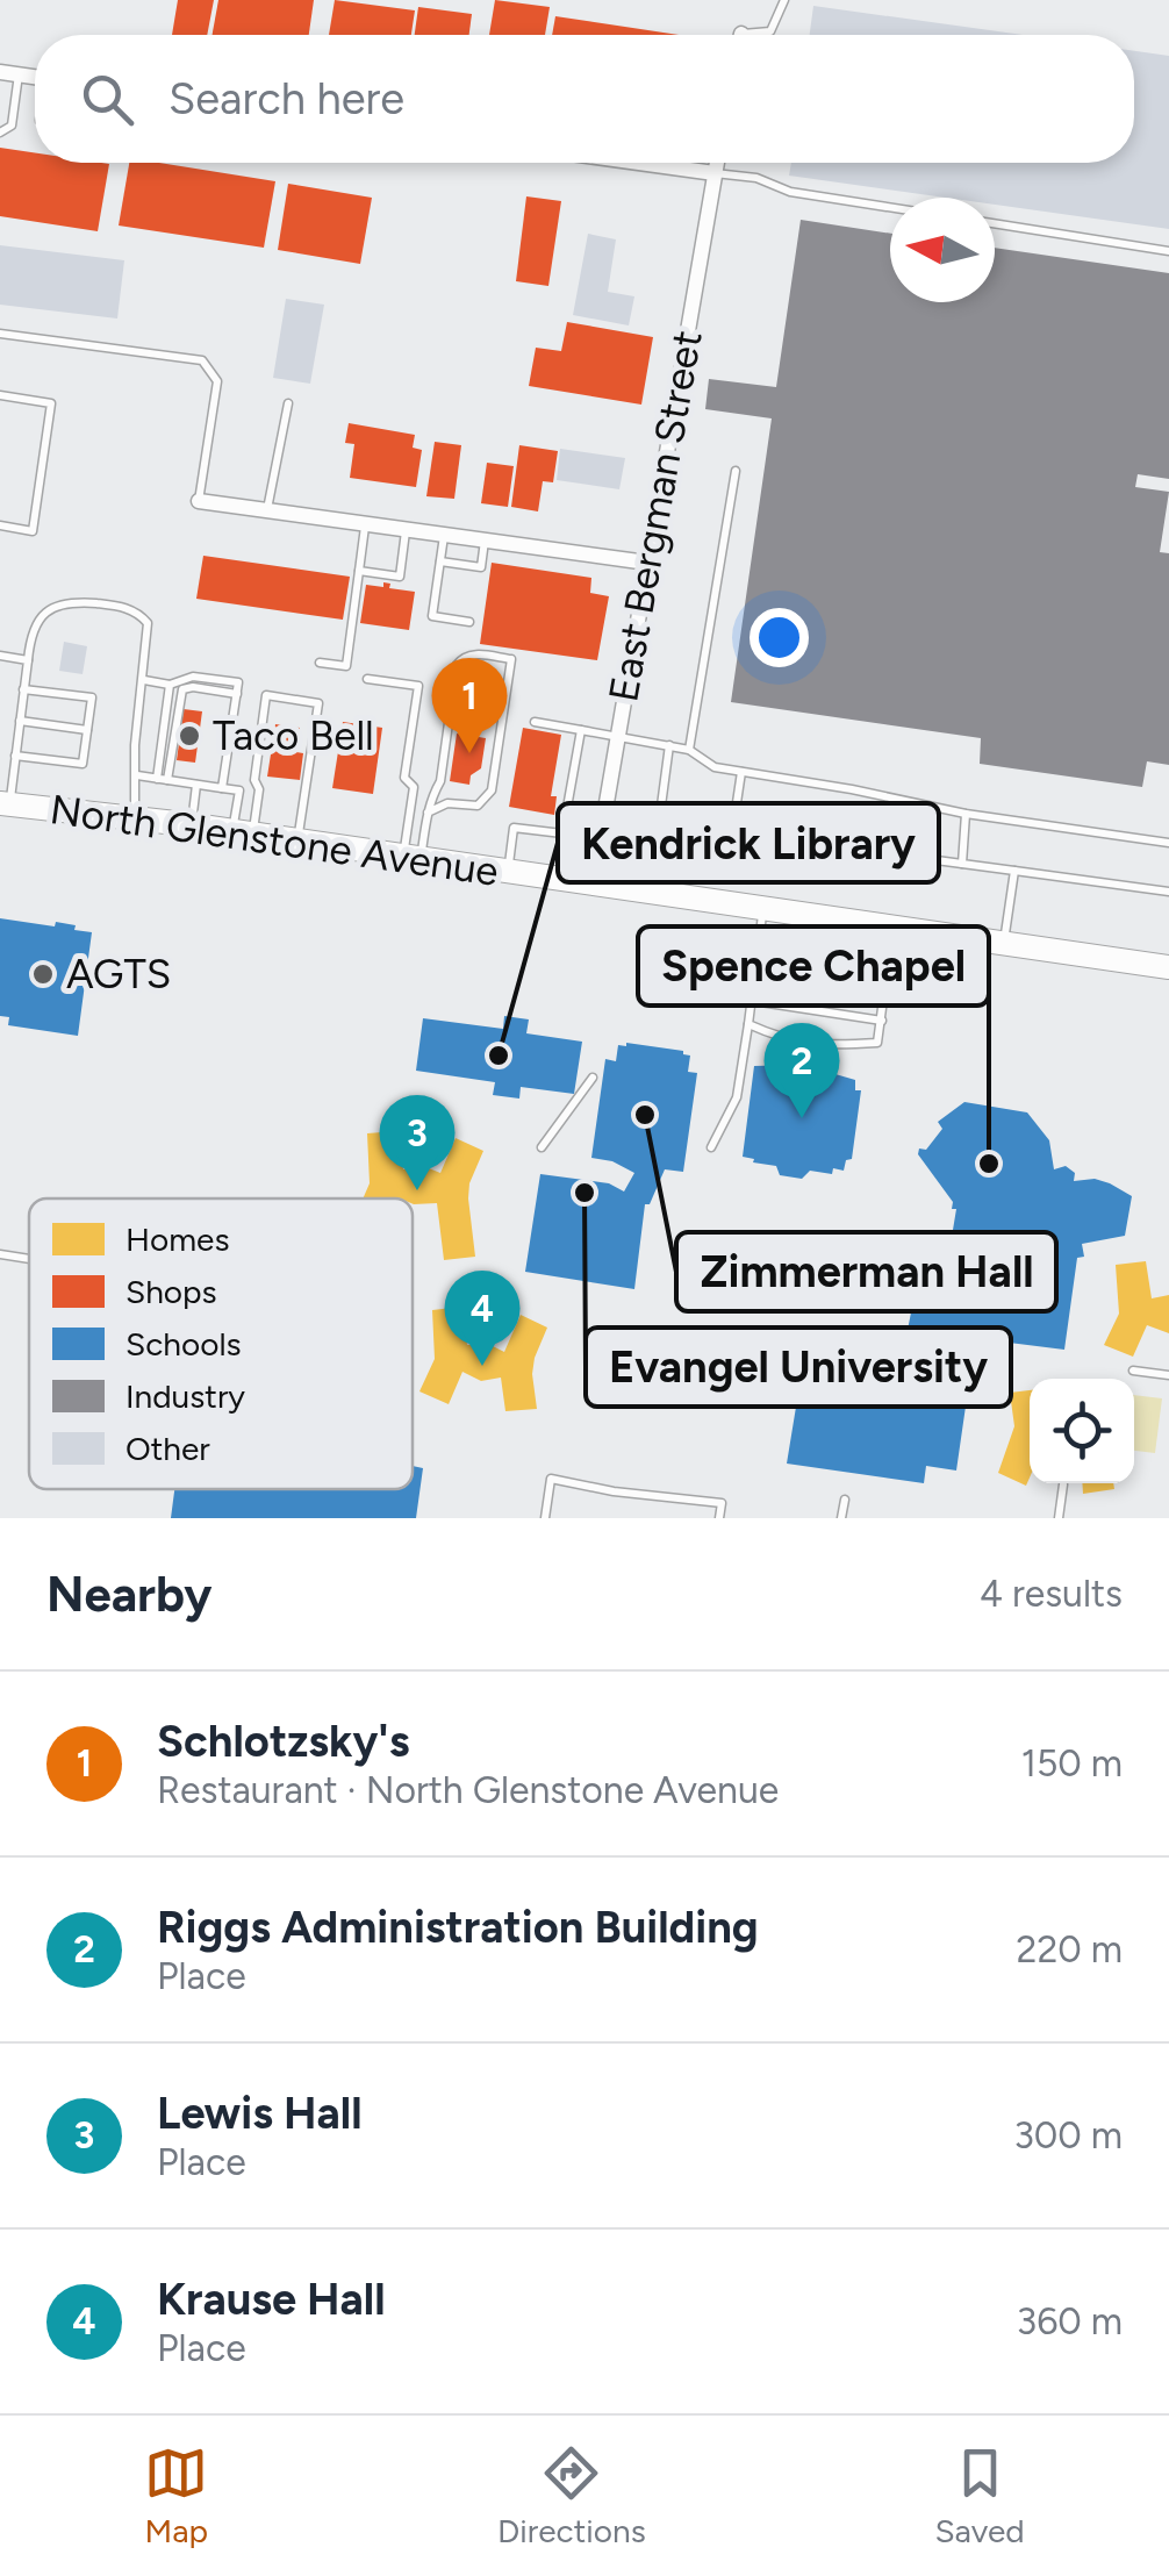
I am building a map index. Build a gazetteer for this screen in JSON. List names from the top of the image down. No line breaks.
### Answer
{"streets":{"main road":["North Glenstone Avenue"],"street":["East Bergman Street"]},"crossings":[["East Bergman Street","North Glenstone Avenue"]],"places":["Taco Bell","AGTS","Kendrick Library","Zimmerman Hall","Spence Chapel","Evangel University"],"legend":["Homes","Shops","Schools","Industry","Other"],"north":"left","page":{"search":"Search here","pins":["1","2","3","4"],"heading":["Nearby","4 results"],"list":[{"mark":"1","name":"Schlotzsky's","note":"Restaurant · North Glenstone Avenue","value":"150 m"},{"mark":"2","name":"Riggs Administration Building","note":"Place","value":"220 m"},{"mark":"3","name":"Lewis Hall","note":"Place","value":"300 m"},{"mark":"4","name":"Krause Hall","note":"Place","value":"360 m"}],"nav":["Map","Directions","Saved"]}}
